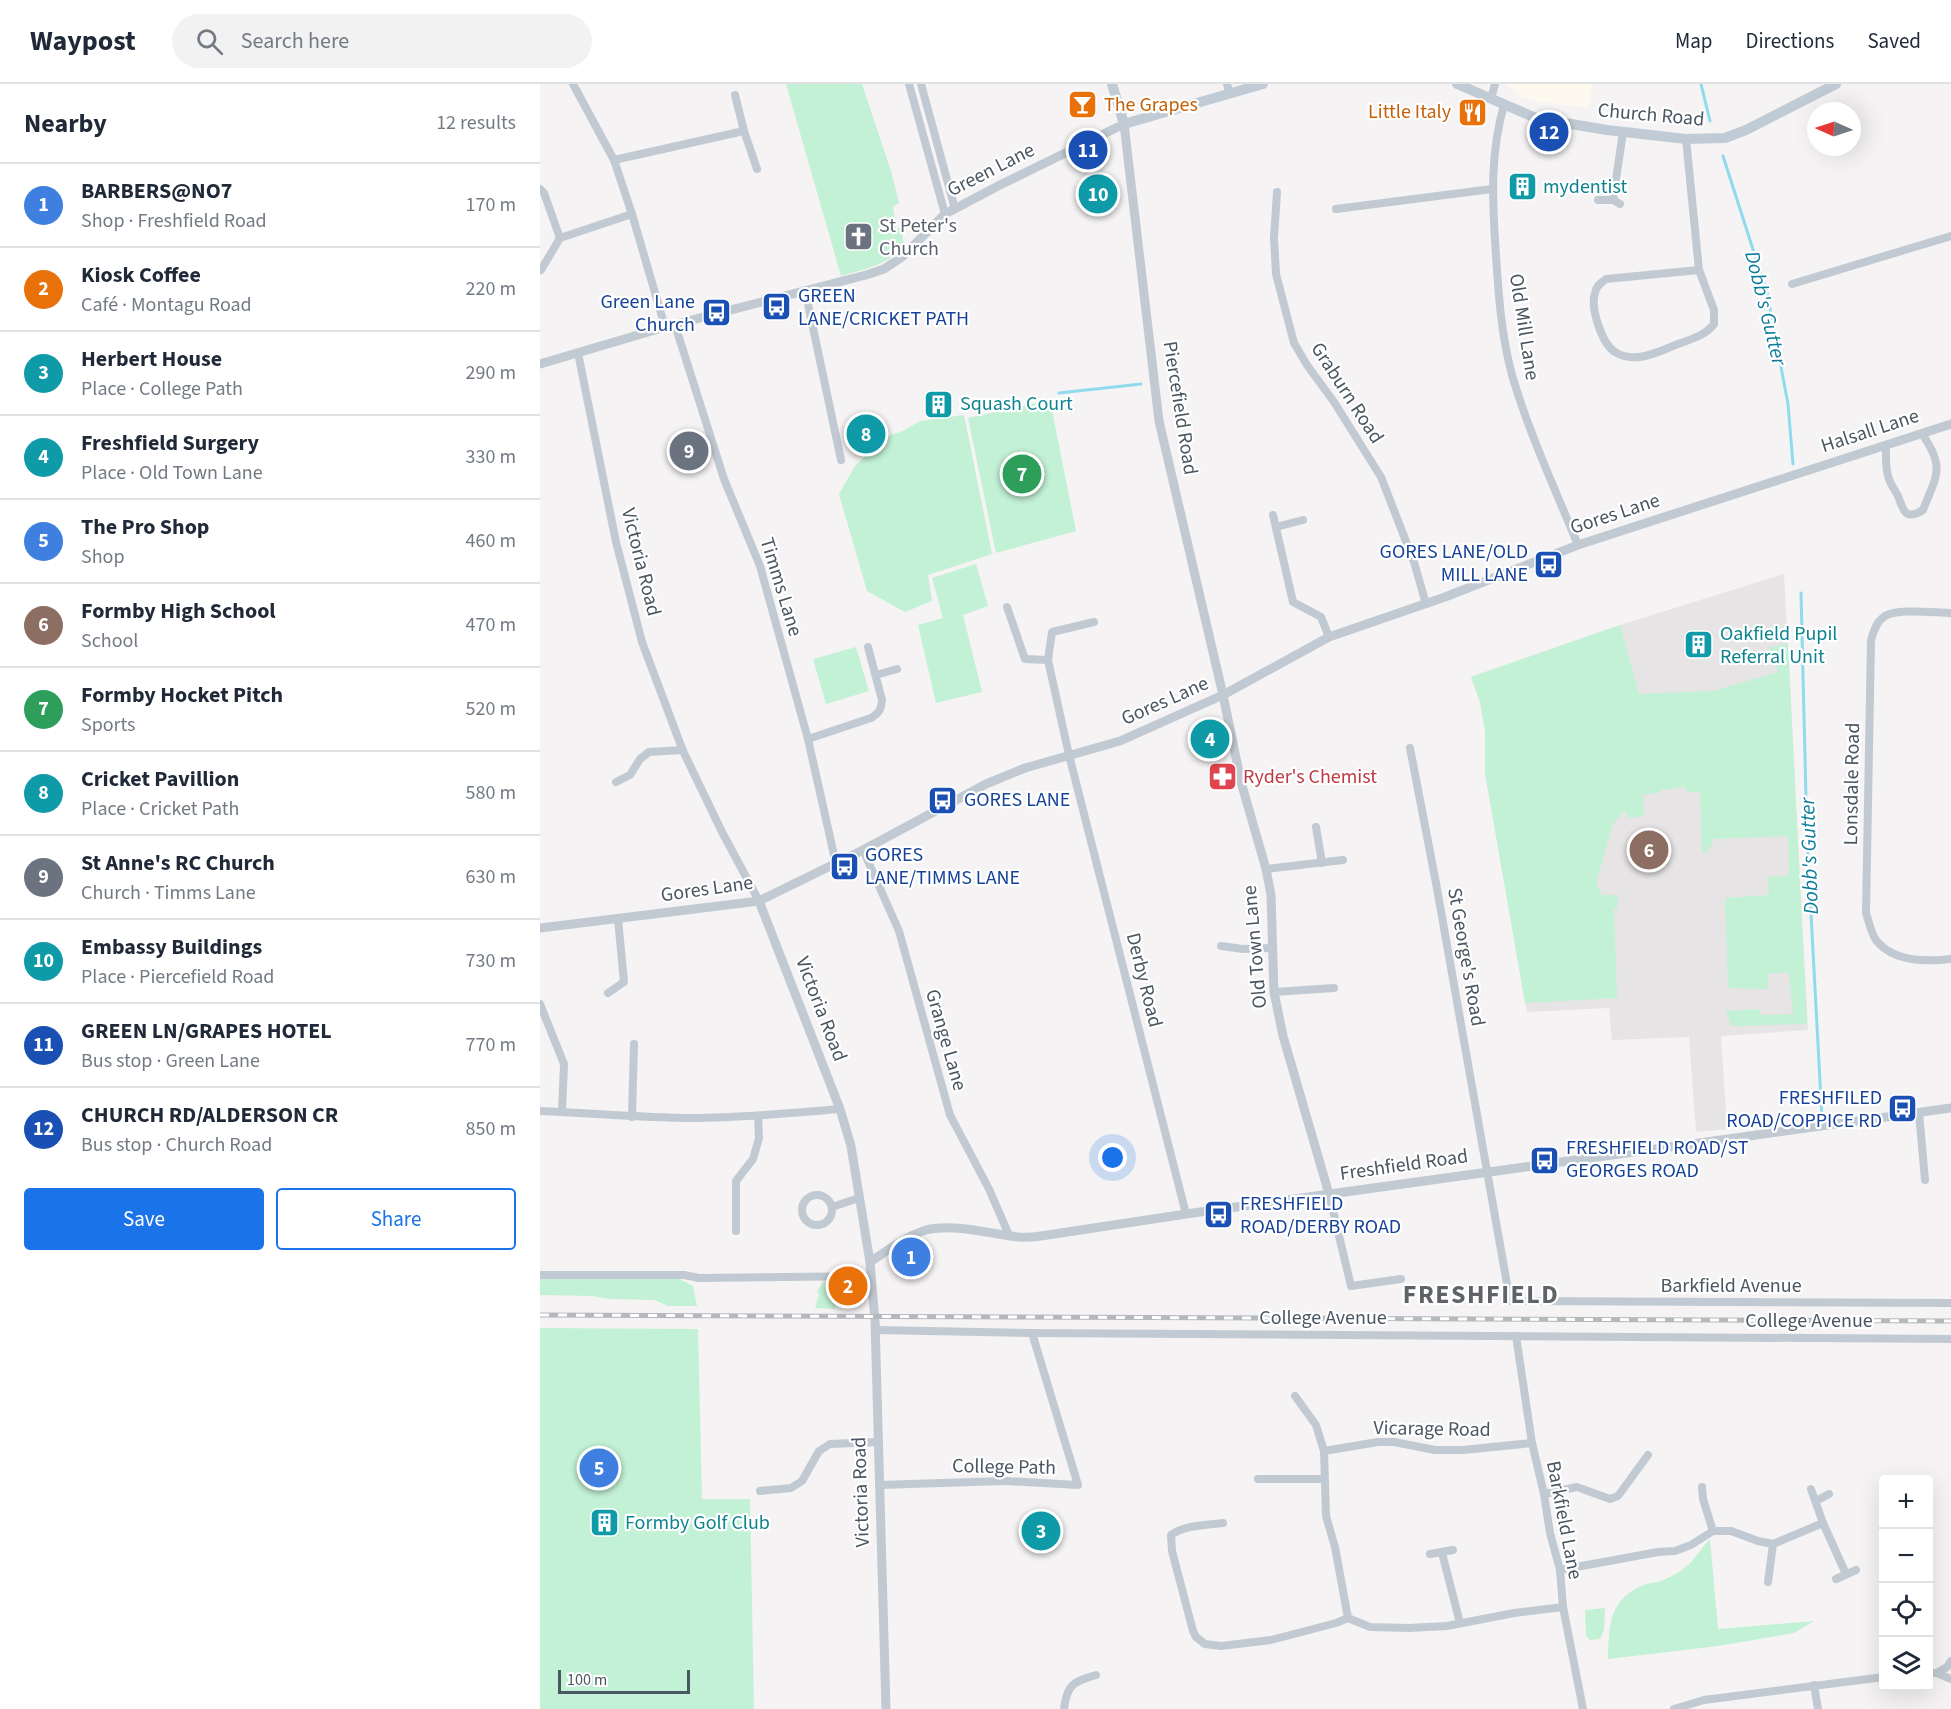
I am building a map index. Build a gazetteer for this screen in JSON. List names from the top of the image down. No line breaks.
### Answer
{"streets":{"main road":["Church Road"],"street":["Green Lane","Old Mill Lane","Graburn Road","Piercefield Road","Halsall Lane","Gores Lane","Victoria Road","Timms Lane","Lonsdale Road","Old Town Lane","St George's Road","Derby Road","Grange Lane","Freshfield Road","Barkfield Avenue","College Avenue","Vicarage Road","College Path","Barkfield Lane"]},"crossings":[["Church Road","Old Mill Lane"],["Green Lane","Piercefield Road"],["Green Lane","Victoria Road"],["Green Lane","Timms Lane"],["Old Mill Lane","Gores Lane"],["Graburn Road","Gores Lane"],["Piercefield Road","Gores Lane"],["Piercefield Road","Old Town Lane"],["Halsall Lane","Gores Lane"],["Gores Lane","Victoria Road"],["Gores Lane","Timms Lane"],["Gores Lane","Old Town Lane"],["Gores Lane","Derby Road"],["Gores Lane","Grange Lane"],["Victoria Road","Freshfield Road"],["Victoria Road","College Avenue"],["Victoria Road","College Path"],["Old Town Lane","Freshfield Road"],["St George's Road","Freshfield Road"],["St George's Road","Barkfield Avenue"],["Derby Road","Freshfield Road"],["Grange Lane","Freshfield Road"],["Freshfield Road","Barkfield Avenue"],["College Avenue","College Path"],["College Avenue","Barkfield Lane"],["Vicarage Road","Barkfield Lane"]],"districts":["FRESHFIELD"],"water":["Dobb's Gutter"],"places":{"bar":["The Grapes"],"restaurant":["Little Italy"],"building":["mydentist","Squash Court","Oakfield Pupil Referral Unit","Formby Golf Club"],"church":["St Peter's Church"],"bus stop":["GREEN LANE/CRICKET PATH","Green Lane Church","GORES LANE/OLD MILL LANE","GORES LANE","GORES LANE/TIMMS LANE","FRESHFILED ROAD/COPPICE RD","FRESHFIELD ROAD/ST GEORGES ROAD","FRESHFIELD ROAD/DERBY ROAD"],"pharmacy":["Ryder's Chemist"]},"scale_bar":"100 m","north":"left","page":{"header":"Waypost","search":"Search here","nav":["Map","Directions","Saved"],"heading":["Nearby","12 results"],"pins":["12","11","10","8","9","7","4","6","1","2","5","3"],"list":[{"mark":"1","name":"BARBERS@NO7","note":"Shop · Freshfield Road","value":"170 m"},{"mark":"2","name":"Kiosk Coffee","note":"Café · Montagu Road","value":"220 m"},{"mark":"3","name":"Herbert House","note":"Place · College Path","value":"290 m"},{"mark":"4","name":"Freshfield Surgery","note":"Place · Old Town Lane","value":"330 m"},{"mark":"5","name":"The Pro Shop","note":"Shop","value":"460 m"},{"mark":"6","name":"Formby High School","note":"School","value":"470 m"},{"mark":"7","name":"Formby Hocket Pitch","note":"Sports","value":"520 m"},{"mark":"8","name":"Cricket Pavillion","note":"Place · Cricket Path","value":"580 m"},{"mark":"9","name":"St Anne's RC Church","note":"Church · Timms Lane","value":"630 m"},{"mark":"10","name":"Embassy Buildings","note":"Place · Piercefield Road","value":"730 m"},{"mark":"11","name":"GREEN LN/GRAPES HOTEL","note":"Bus stop · Green Lane","value":"770 m"},{"mark":"12","name":"CHURCH RD/ALDERSON CR","note":"Bus stop · Church Road","value":"850 m"}],"buttons":["Save","Share"],"map_buttons":["+","−"],"scale":"100 m"}}
